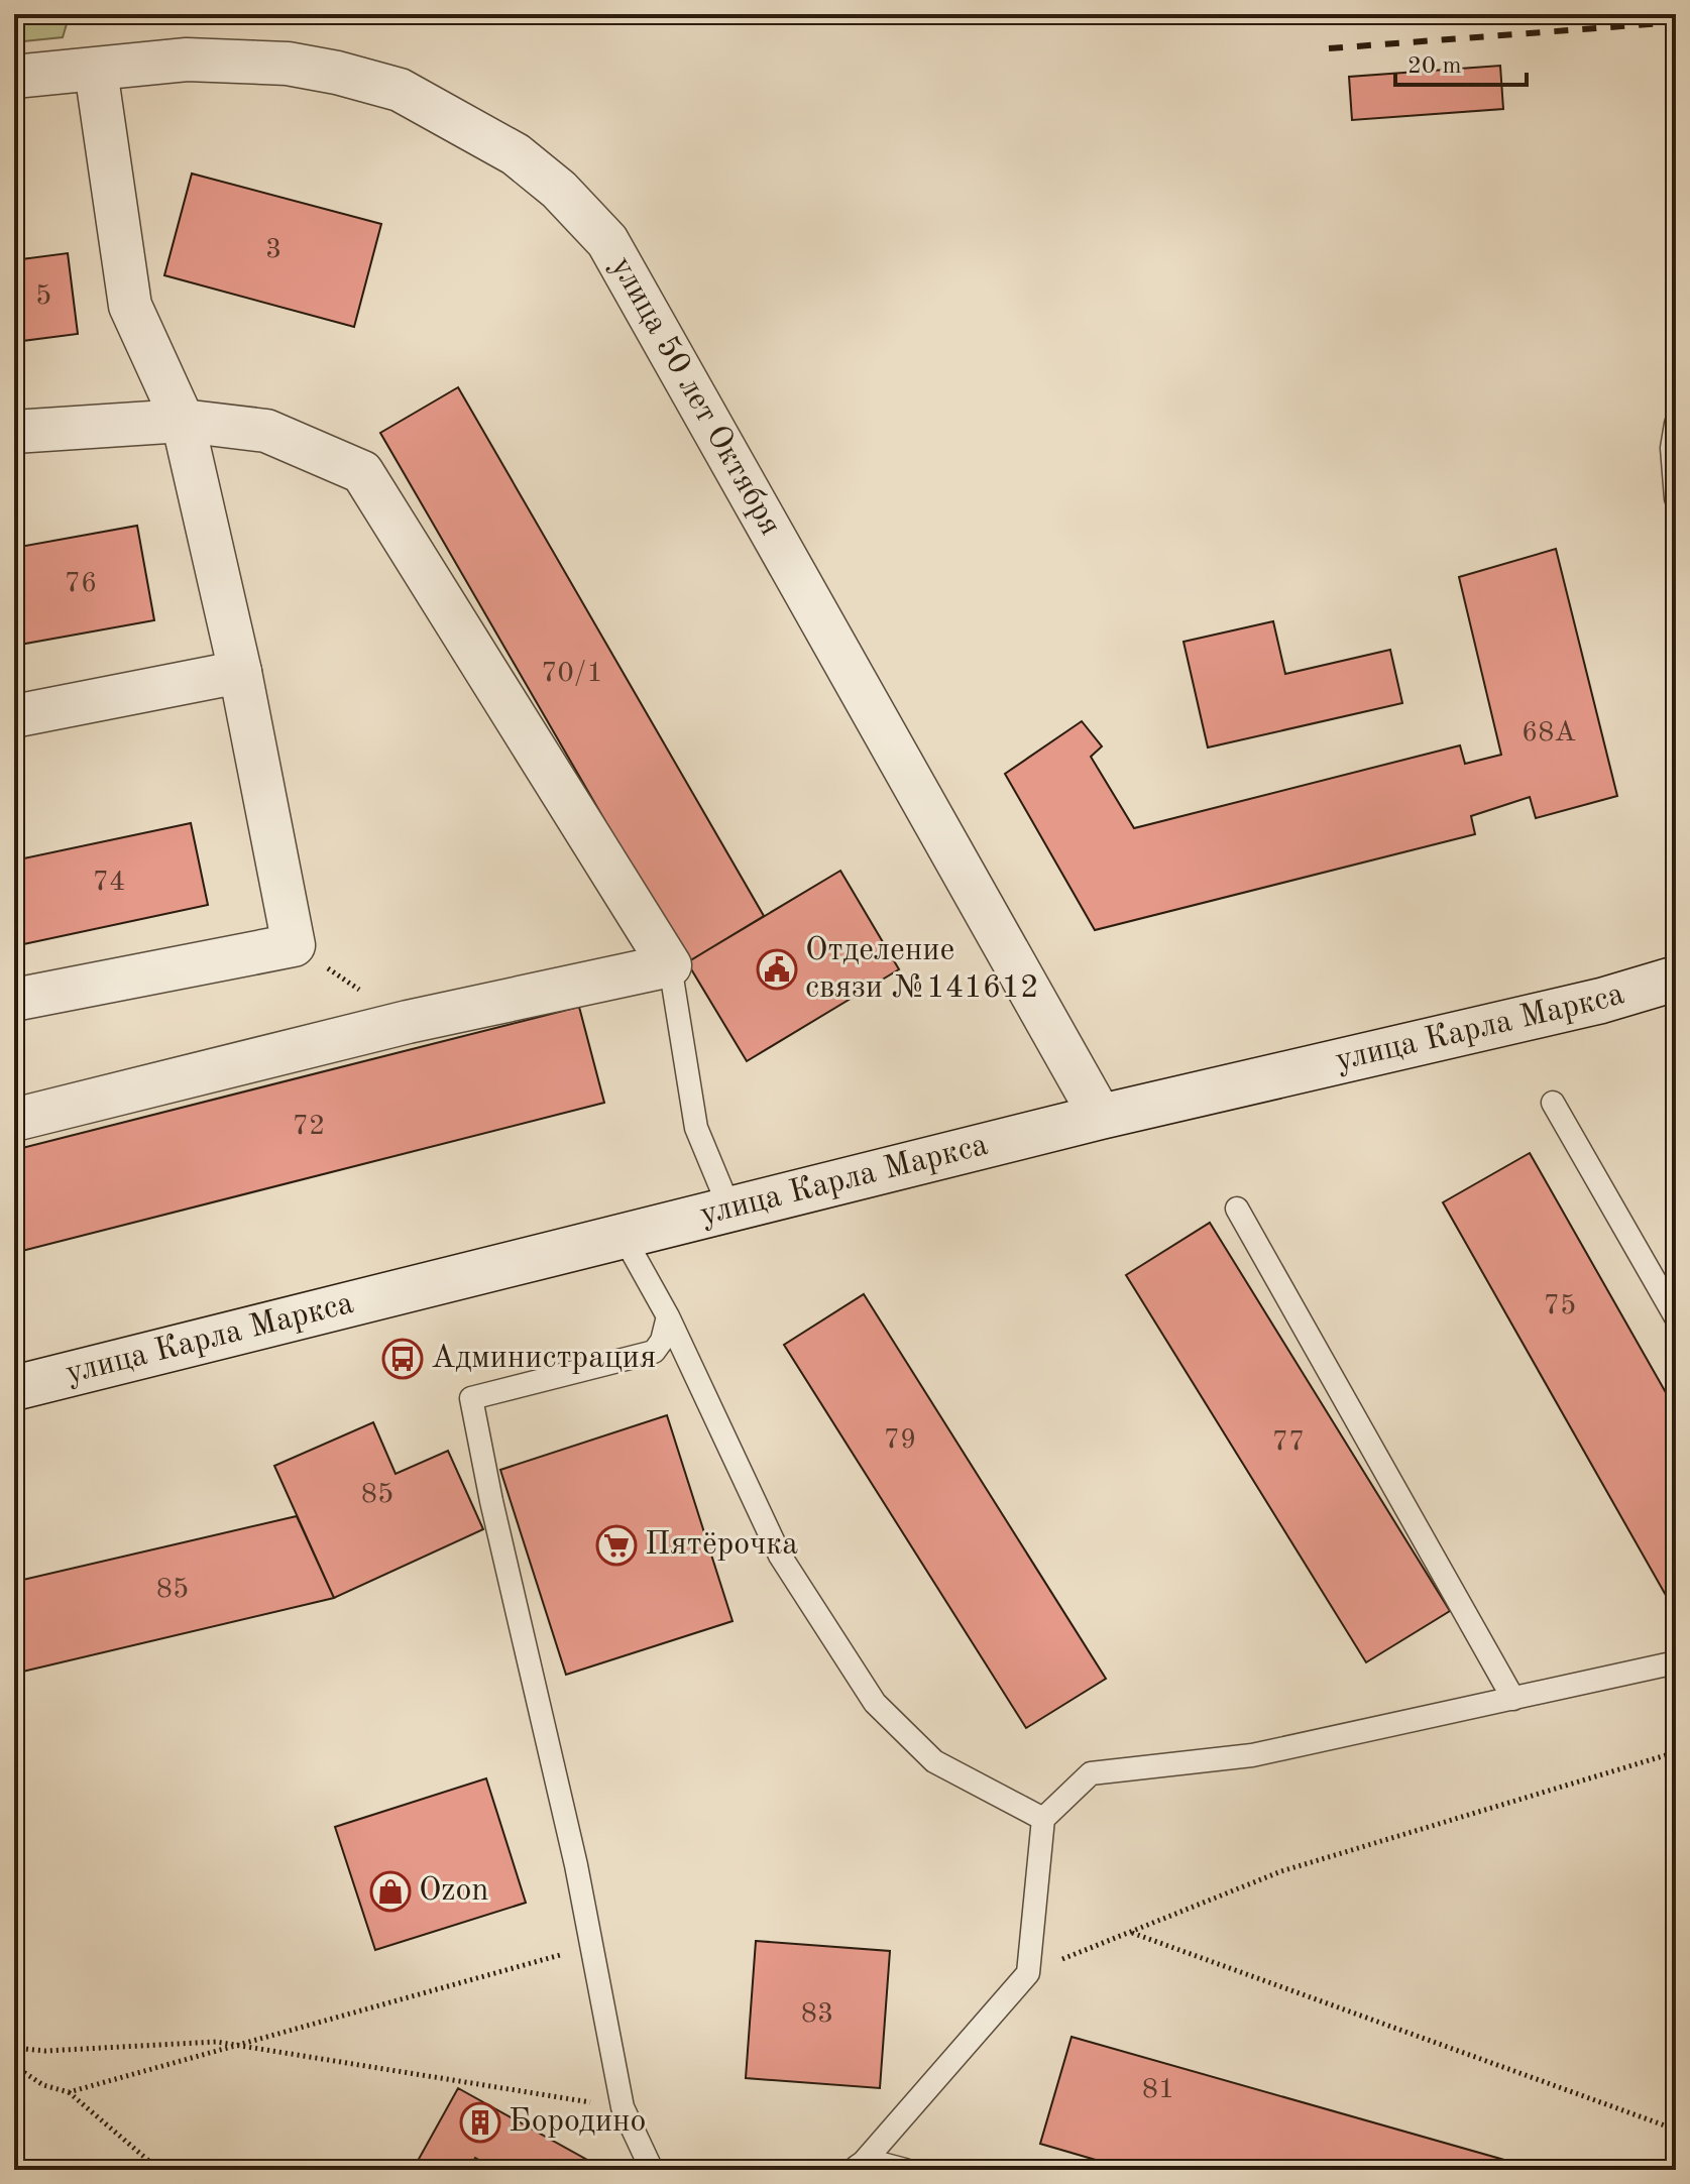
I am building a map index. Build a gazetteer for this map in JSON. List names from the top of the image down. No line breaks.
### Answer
{"streets":{"street":["улица 50 лет Октября","улица Карла Маркса"]},"crossings":[["улица 50 лет Октября","улица Карла Маркса"]],"places":{"public building":["Отделение связи №141612"],"bus stop":["Администрация"],"supermarket":["Пятёрочка"],"shop":["Ozon"],"building":["Бородино"]},"house_numbers":["3","5","76","70/1","68А","74","72","75","79","77","85","85","83","81"],"scale_bar":"20 m"}
